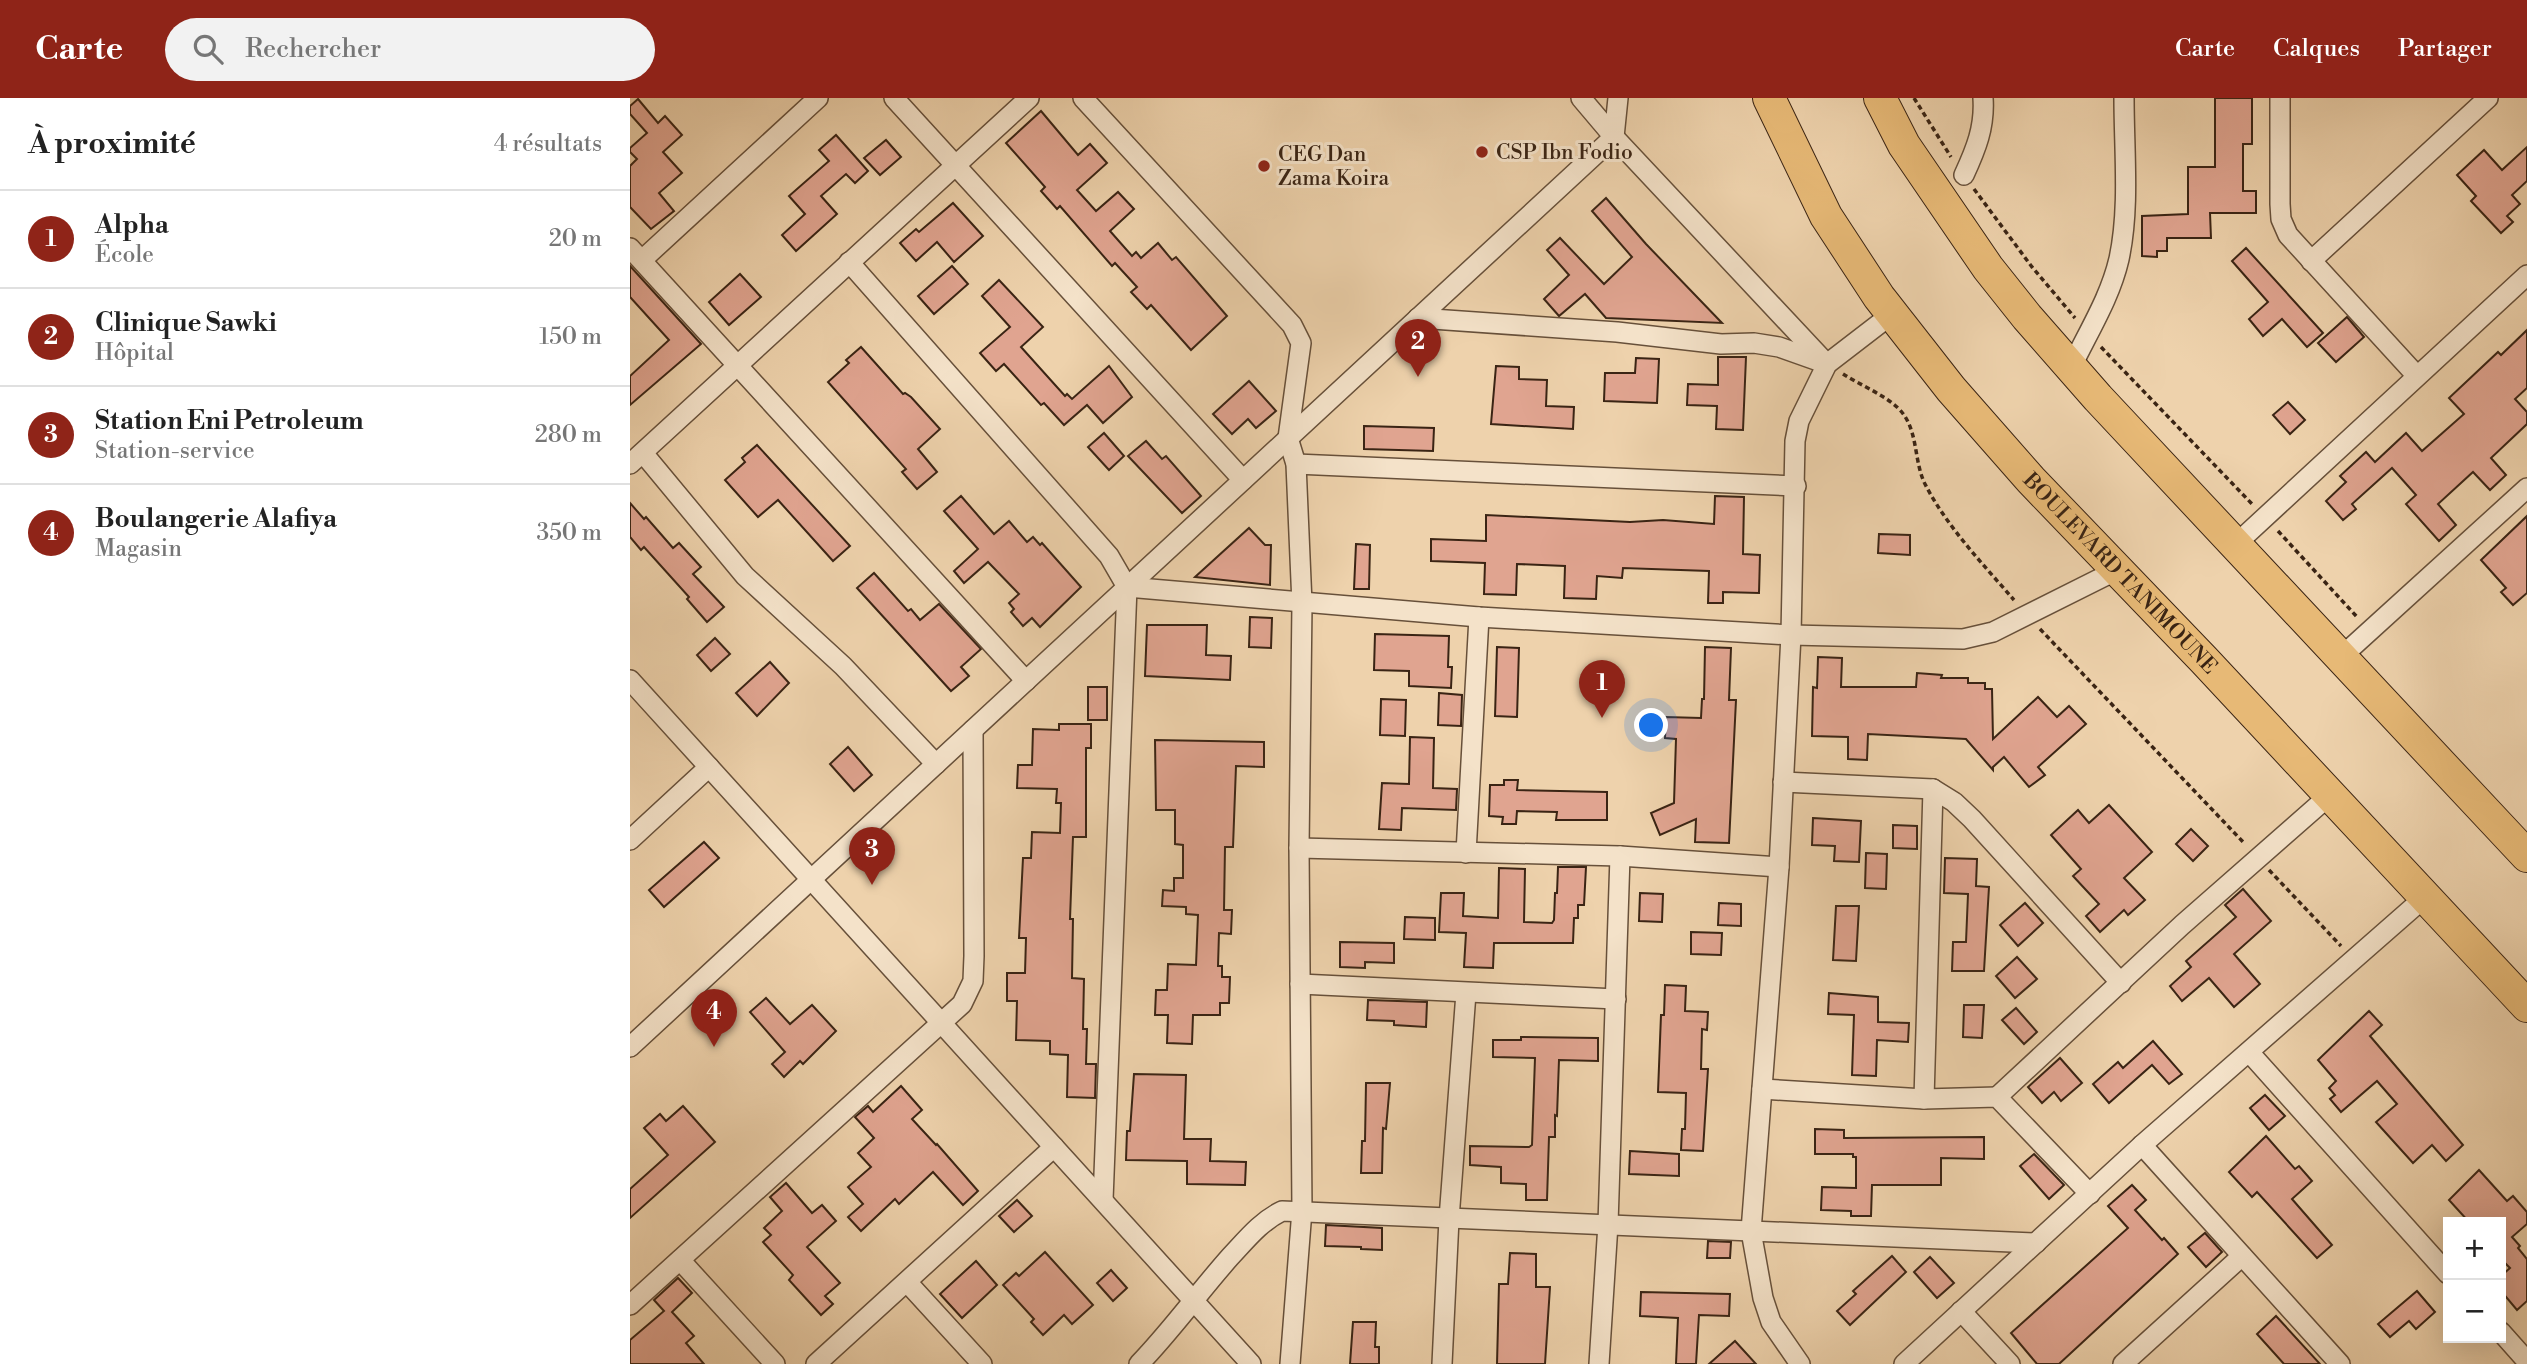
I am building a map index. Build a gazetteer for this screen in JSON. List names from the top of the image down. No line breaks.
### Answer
{"streets":{"main road":["BOULEVARD TANIMOUNE"]},"places":["CSP Ibn Fodio","CEG Dan Zama Koira"],"page":{"header":"Carte","search":"Rechercher","nav":["Carte","Calques","Partager"],"heading":["À proximité","4 résultats"],"list":[{"mark":"1","name":"Alpha","note":"École","value":"20 m"},{"mark":"2","name":"Clinique Sawki","note":"Hôpital","value":"150 m"},{"mark":"3","name":"Station Eni Petroleum","note":"Station-service","value":"280 m"},{"mark":"4","name":"Boulangerie Alafiya","note":"Magasin","value":"350 m"}],"pins":["2","1","3","4"],"map_buttons":["+","−"]}}
